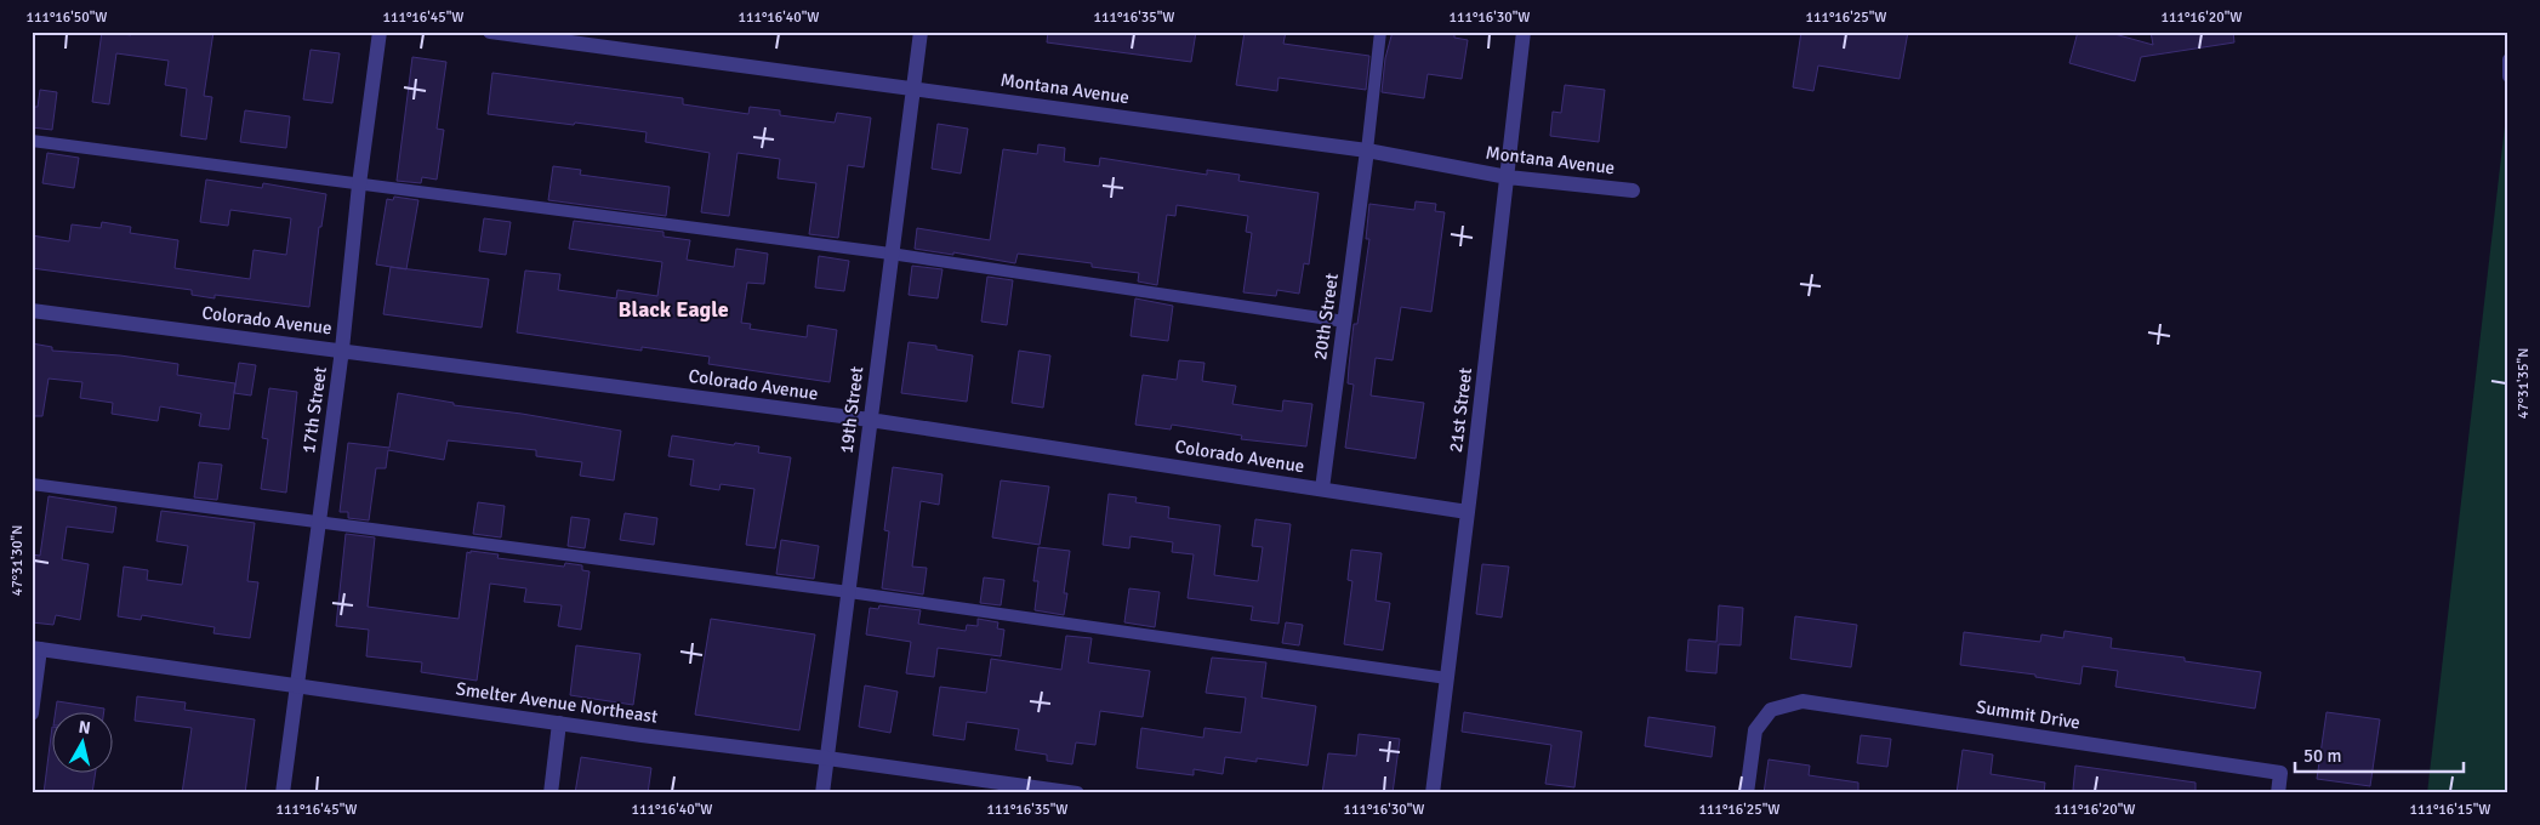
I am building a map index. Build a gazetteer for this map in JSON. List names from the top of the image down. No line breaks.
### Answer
{"streets":{"street":["Montana Avenue","20th Street","Colorado Avenue","17th Street","19th Street","21st Street","Smelter Avenue Northeast","Summit Drive"]},"crossings":[["Montana Avenue","20th Street"],["Montana Avenue","19th Street"],["Montana Avenue","21st Street"],["20th Street","Colorado Avenue"],["Colorado Avenue","17th Street"],["Colorado Avenue","19th Street"],["Colorado Avenue","21st Street"],["17th Street","Smelter Avenue Northeast"],["19th Street","Smelter Avenue Northeast"]],"districts":["Black Eagle"],"scale_bar":"50 m","north":"top","coordinates":["111°16'50\"W","111°16'45\"W","111°16'40\"W","111°16'35\"W","111°16'30\"W","111°16'25\"W","111°16'20\"W","47°31'35\"N","47°31'30\"N","111°16'15\"W"]}
